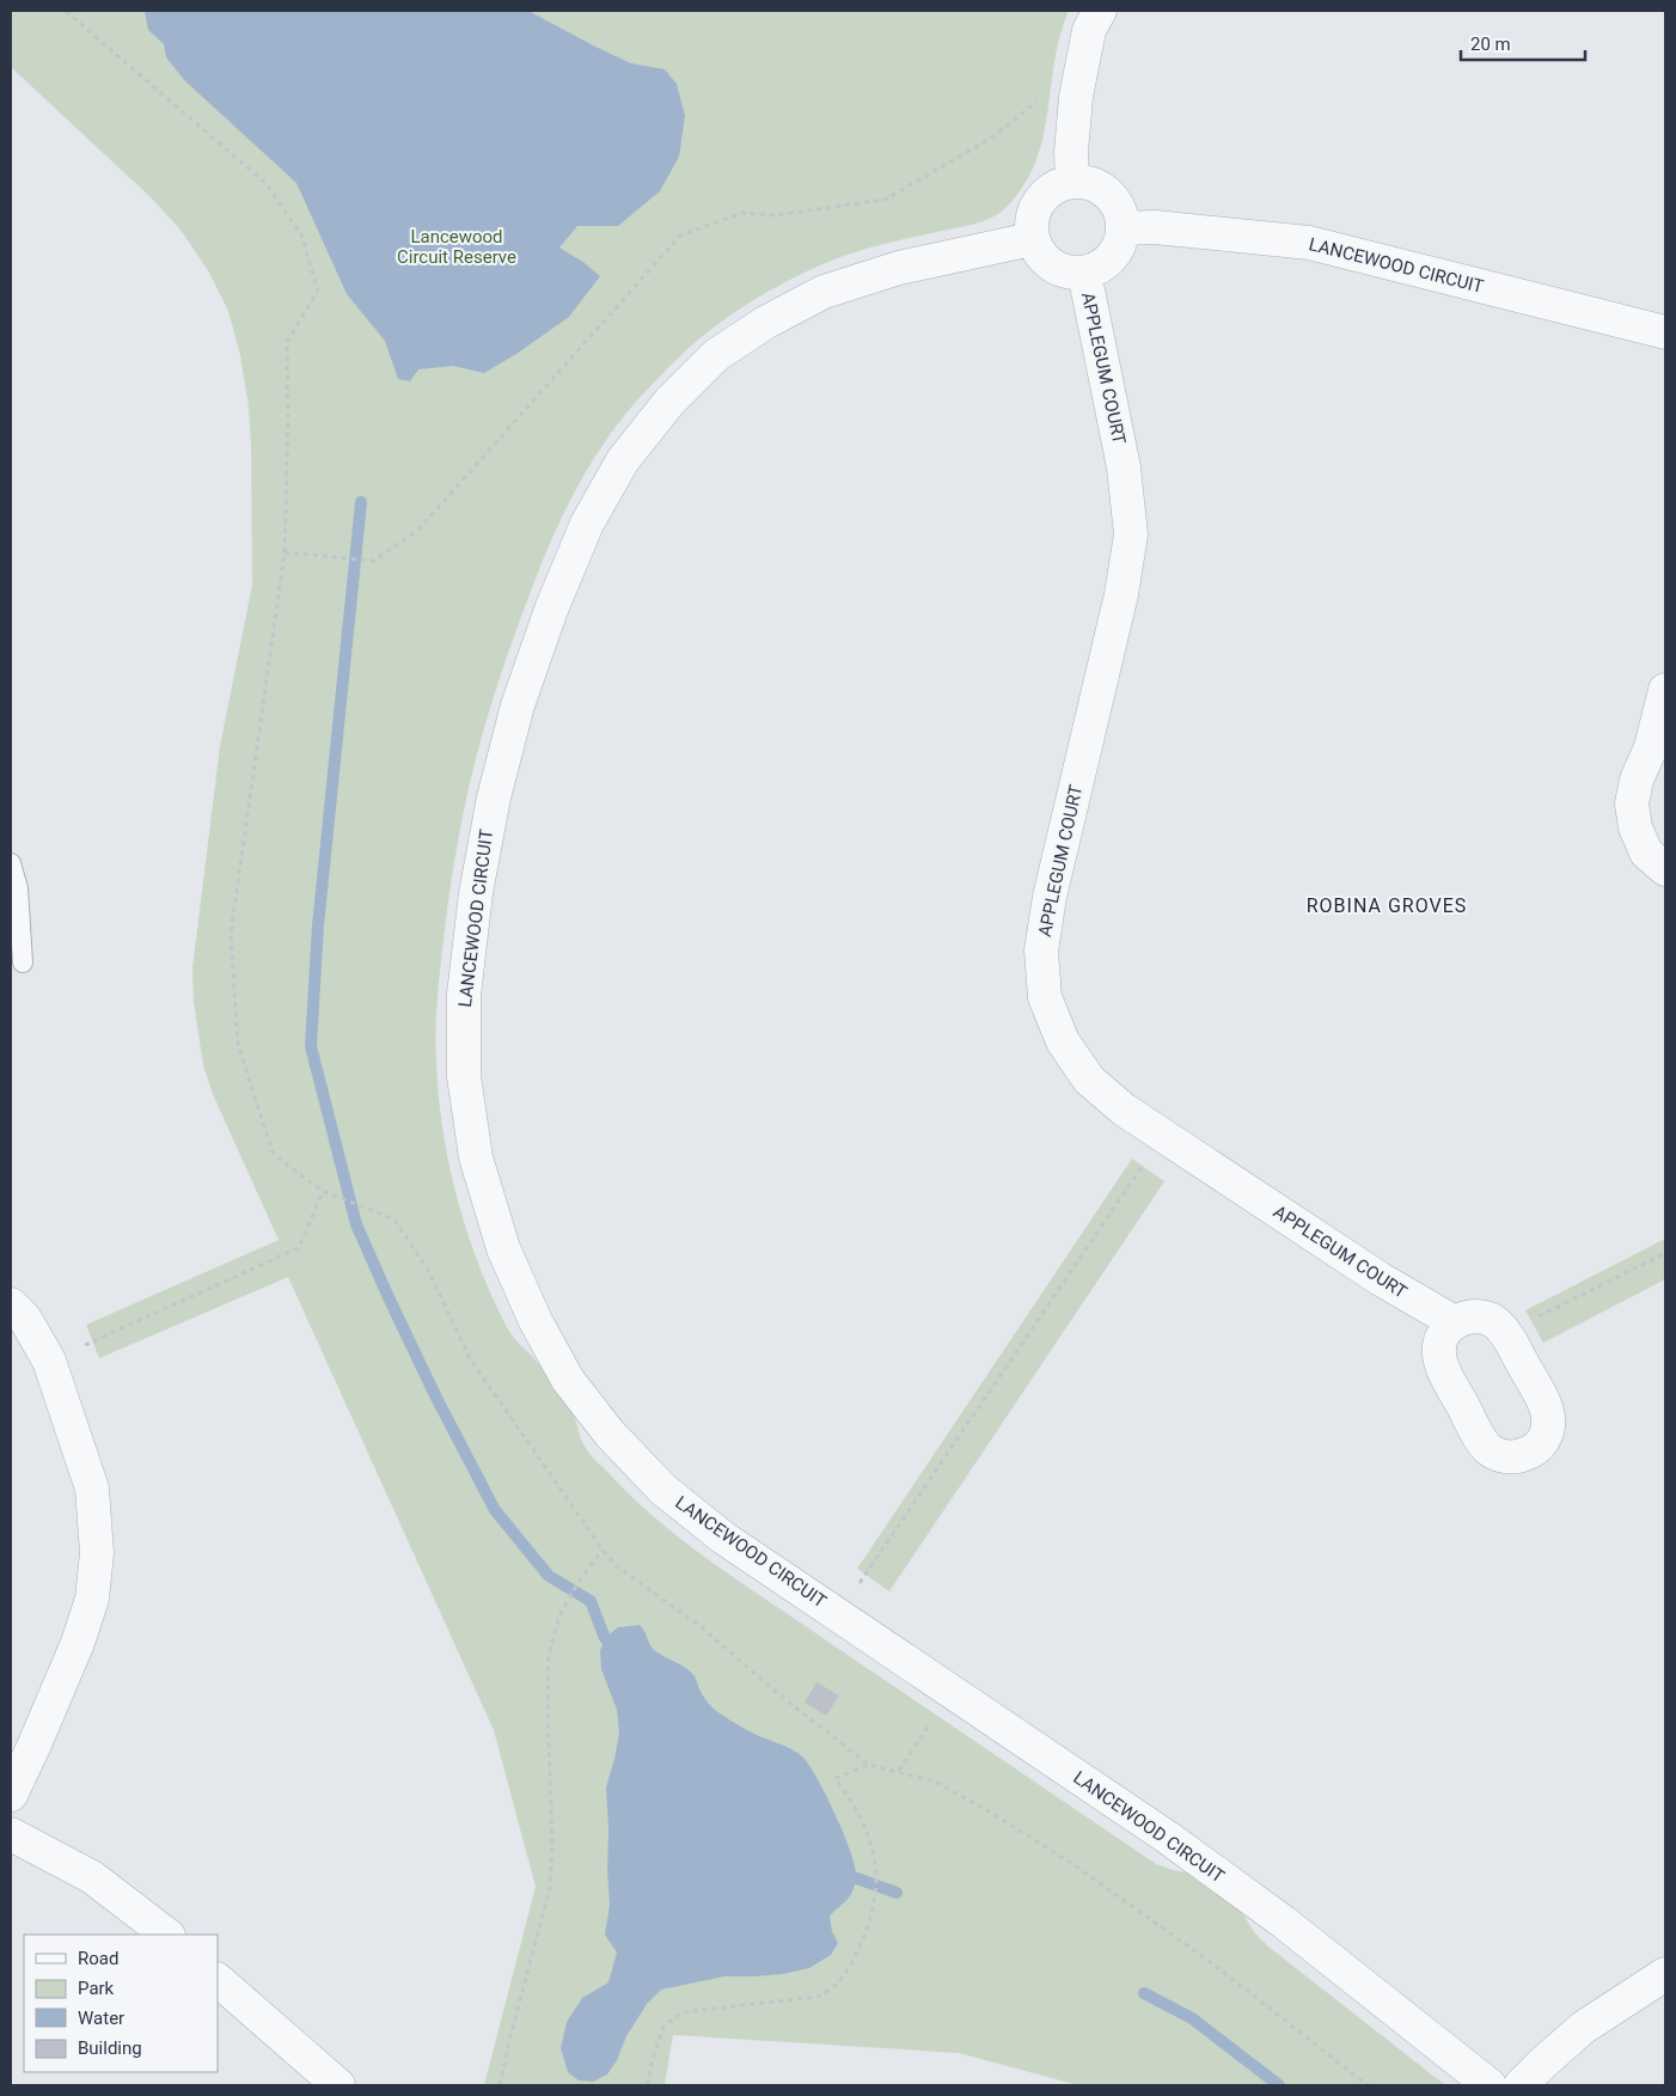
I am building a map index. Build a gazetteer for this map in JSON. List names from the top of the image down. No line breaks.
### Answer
{"streets":{"street":["LANCEWOOD CIRCUIT","APPLEGUM COURT"]},"crossings":[["LANCEWOOD CIRCUIT","APPLEGUM COURT"]],"districts":["ROBINA GROVES"],"parks":["Lancewood Circuit Reserve"],"legend":["Road","Park","Water","Building"],"scale_bar":"20 m"}
